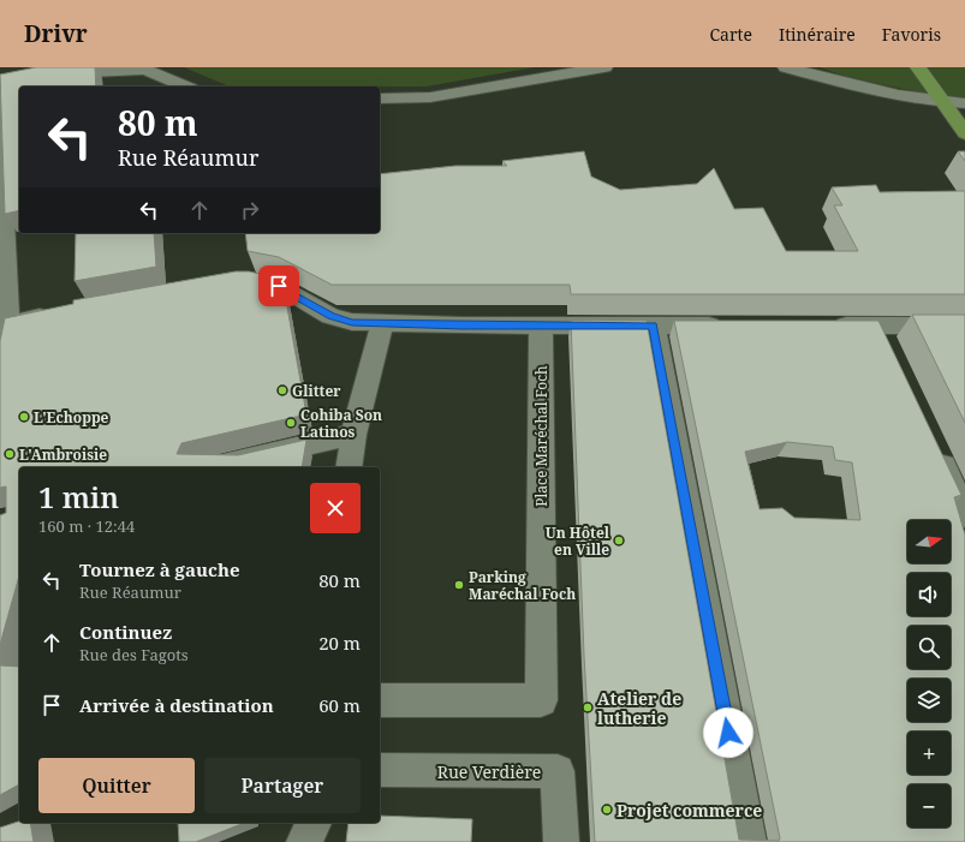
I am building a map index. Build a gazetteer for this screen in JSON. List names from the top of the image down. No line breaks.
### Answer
{"streets":{"street":["Place Maréchal Foch","Rue Verdière"]},"places":["Glitter","L'Echoppe","Cohiba Son Latinos","L'Ambroisie","Un Hôtel en Ville","Parking Maréchal Foch","Atelier de lutherie","Projet commerce"],"north":"right","page":{"header":"Drivr","nav":["Carte","Itinéraire","Favoris"],"turn":["80 m","Rue Réaumur"],"heading":["1 min","160 m · 12:44"],"map_buttons":["+","−"],"list":[{"name":"Tournez à gauche","note":"Rue Réaumur","value":"80 m"},{"name":"Continuez","note":"Rue des Fagots","value":"20 m"},{"name":"Arrivée à destination","value":"60 m"}],"buttons":["Quitter","Partager"]}}
